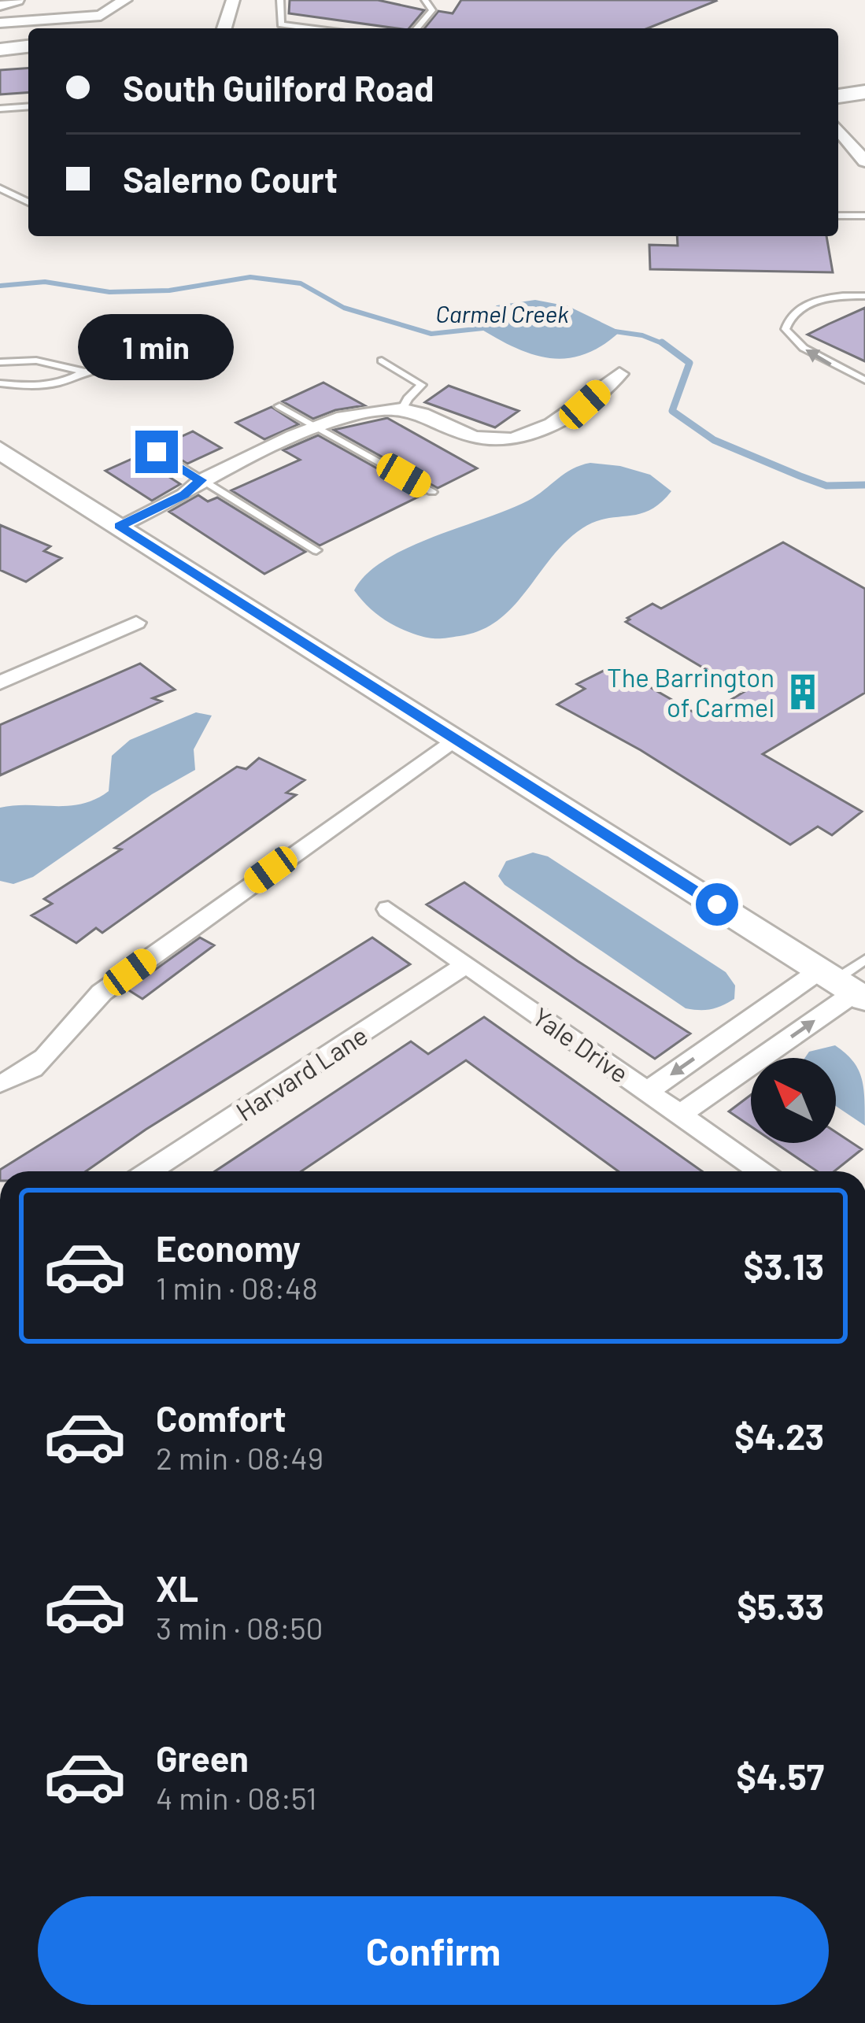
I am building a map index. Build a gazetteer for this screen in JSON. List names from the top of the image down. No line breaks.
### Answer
{"streets":{"street":["Yale Drive","Harvard Lane"]},"crossings":[["Yale Drive","Harvard Lane"]],"water":["Carmel Creek"],"places":{"building":["The Barrington of Carmel"]},"north":"top left","page":{"banner":["South Guilford Road","Salerno Court"],"bubble":"1 min","list":[{"name":"Economy","note":"1 min · 08:48","value":"$3.13"},{"name":"Comfort","note":"2 min · 08:49","value":"$4.23"},{"name":"XL","note":"3 min · 08:50","value":"$5.33"},{"name":"Green","note":"4 min · 08:51","value":"$4.57"}],"buttons":"Confirm"}}
